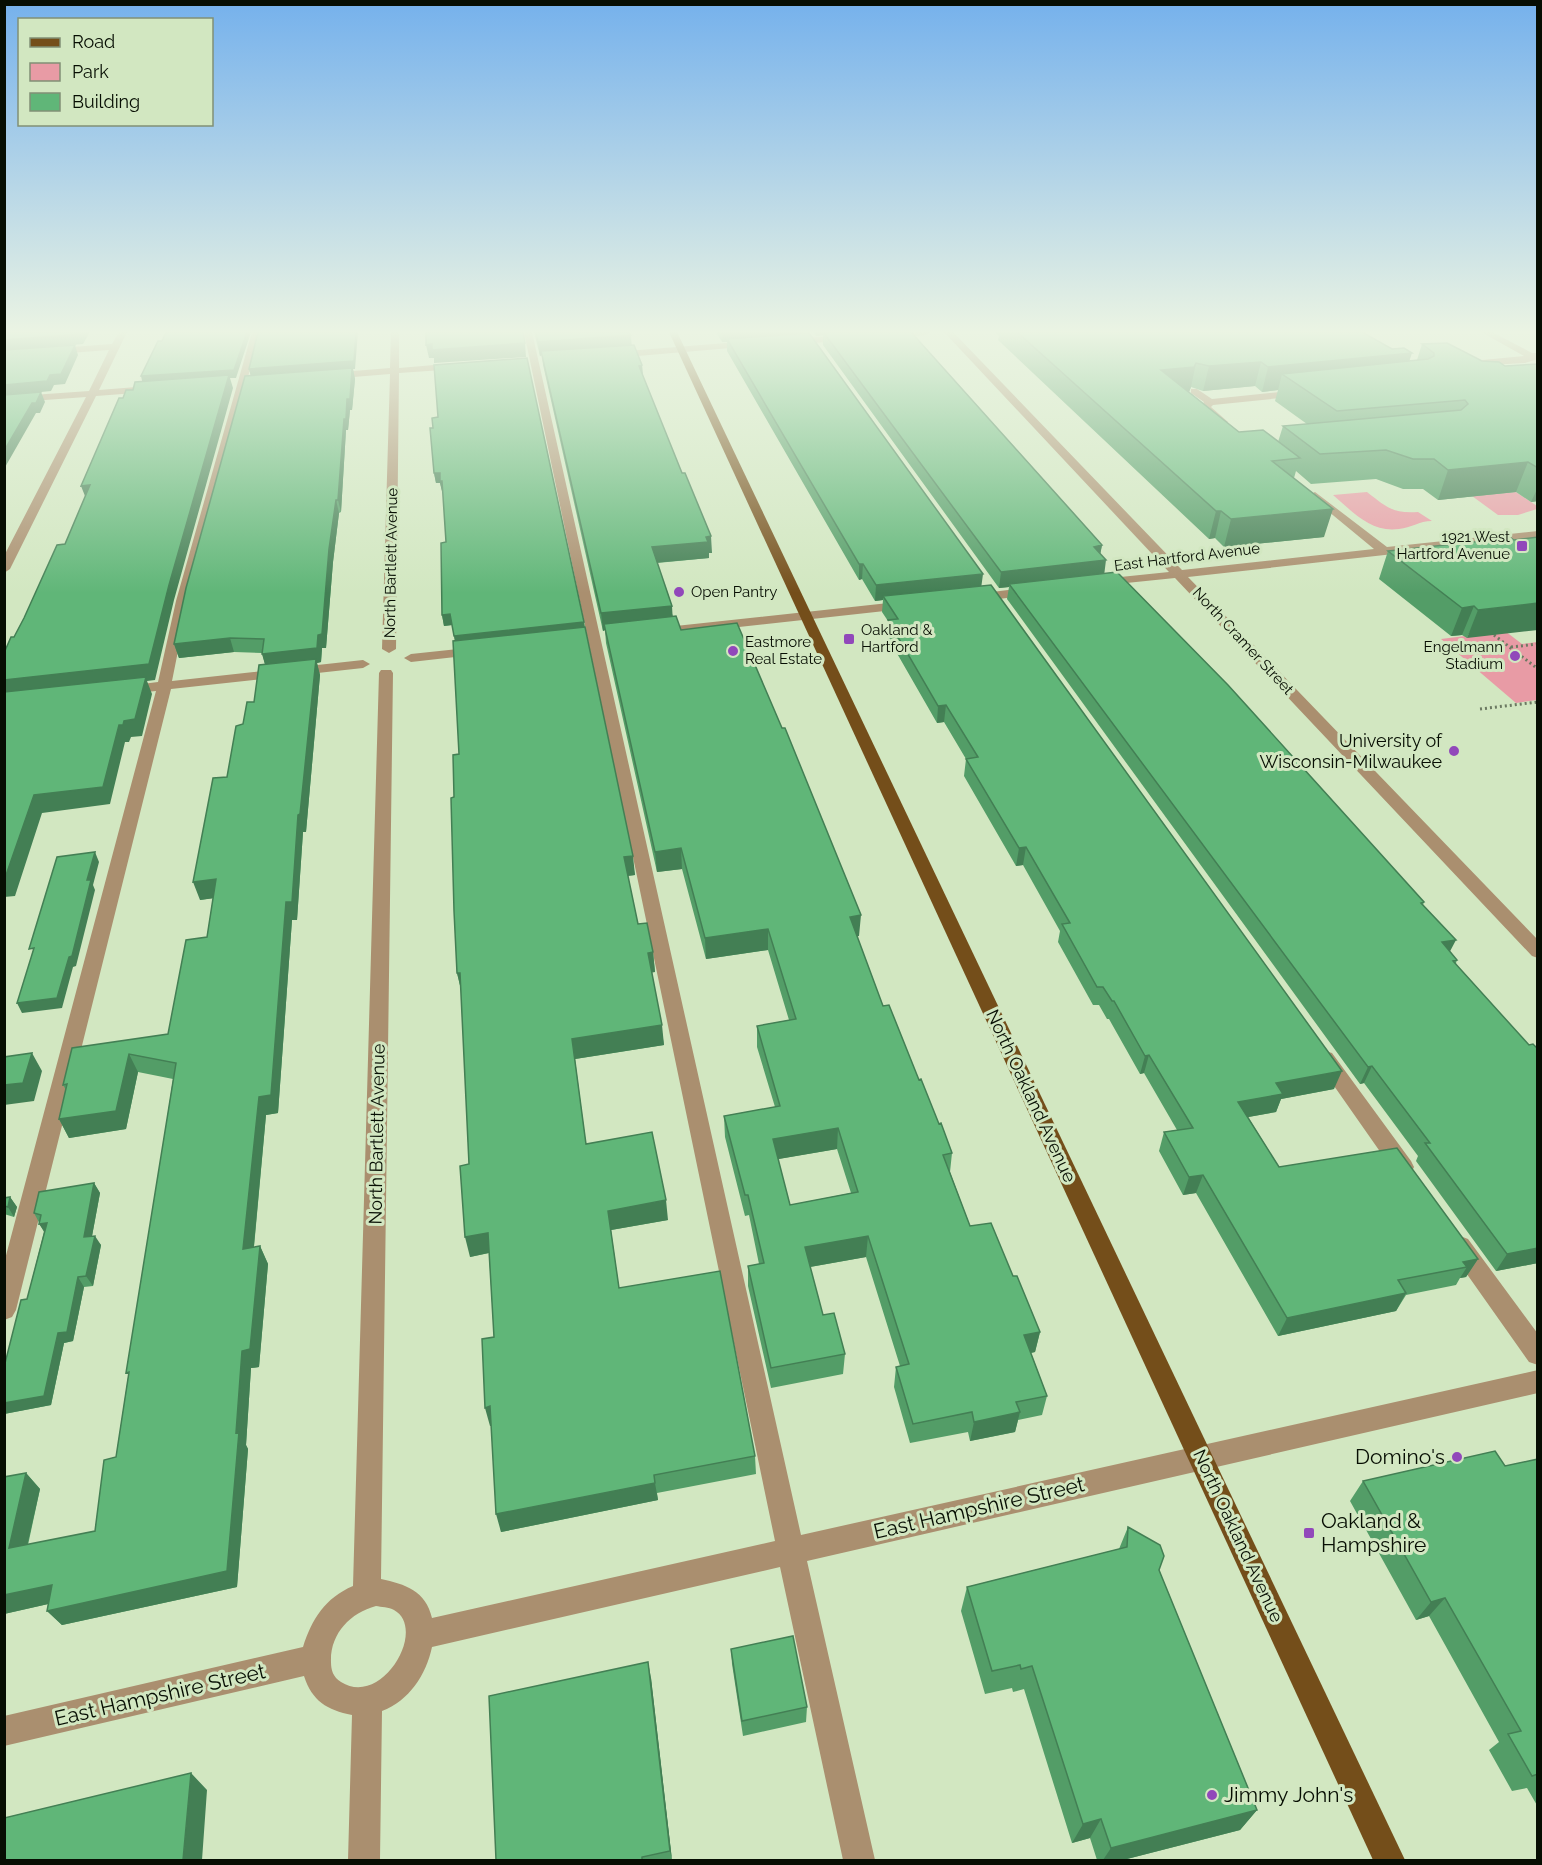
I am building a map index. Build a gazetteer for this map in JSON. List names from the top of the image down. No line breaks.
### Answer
{"streets":{"main road":["North Oakland Avenue"],"street":["East Hartford Avenue","North Bartlett Avenue","North Cramer Street","East Hampshire Street"]},"crossings":[["East Hartford Avenue","North Cramer Street"],["North Bartlett Avenue","East Hampshire Street"],["North Oakland Avenue","East Hampshire Street"]],"places":{"transit":["1921 West Hartford Avenue","Oakland & Hartford","Oakland & Hampshire"],"other":["Open Pantry","Eastmore Real Estate","Engelmann Stadium","University of Wisconsin-Milwaukee","Domino's","Jimmy John's"]},"legend":["Road","Park","Building"]}
